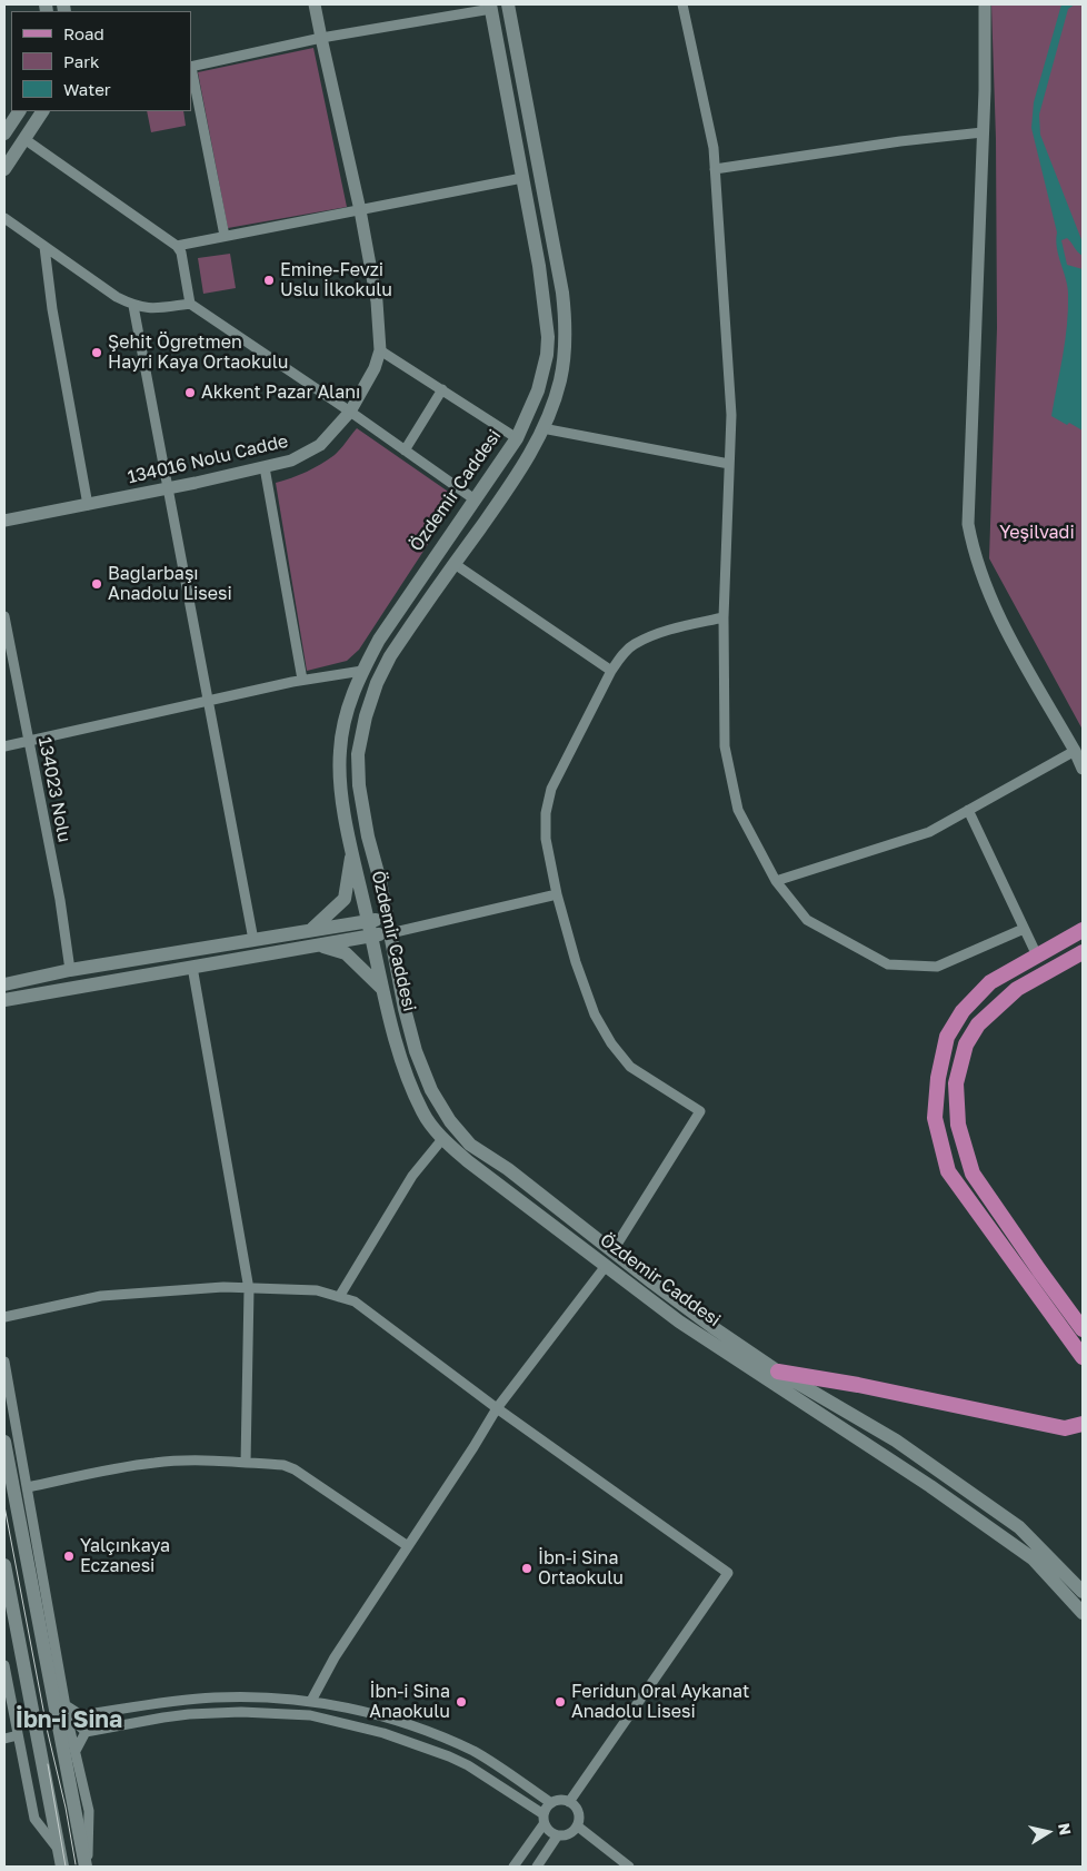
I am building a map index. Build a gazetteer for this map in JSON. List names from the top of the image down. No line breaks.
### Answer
{"streets":{"main road":["Özdemir Caddesi"],"street":["134016 Nolu Cadde","134023 Nolu"]},"districts":["İbn-i Sina"],"parks":["Yeşilvadi"],"places":["Emine-Fevzi Uslu İlkokulu","Şehit Öğretmen Hayri Kaya Ortaokulu","Akkent Pazar Alanı","Bağlarbaşı Anadolu Lisesi","Yalçınkaya Eczanesi","İbn-i Sina Ortaokulu","İbn-i Sina Anaokulu","Feridun Oral Aykanat Anadolu Lisesi"],"legend":["Road","Park","Water"],"north":"right"}
